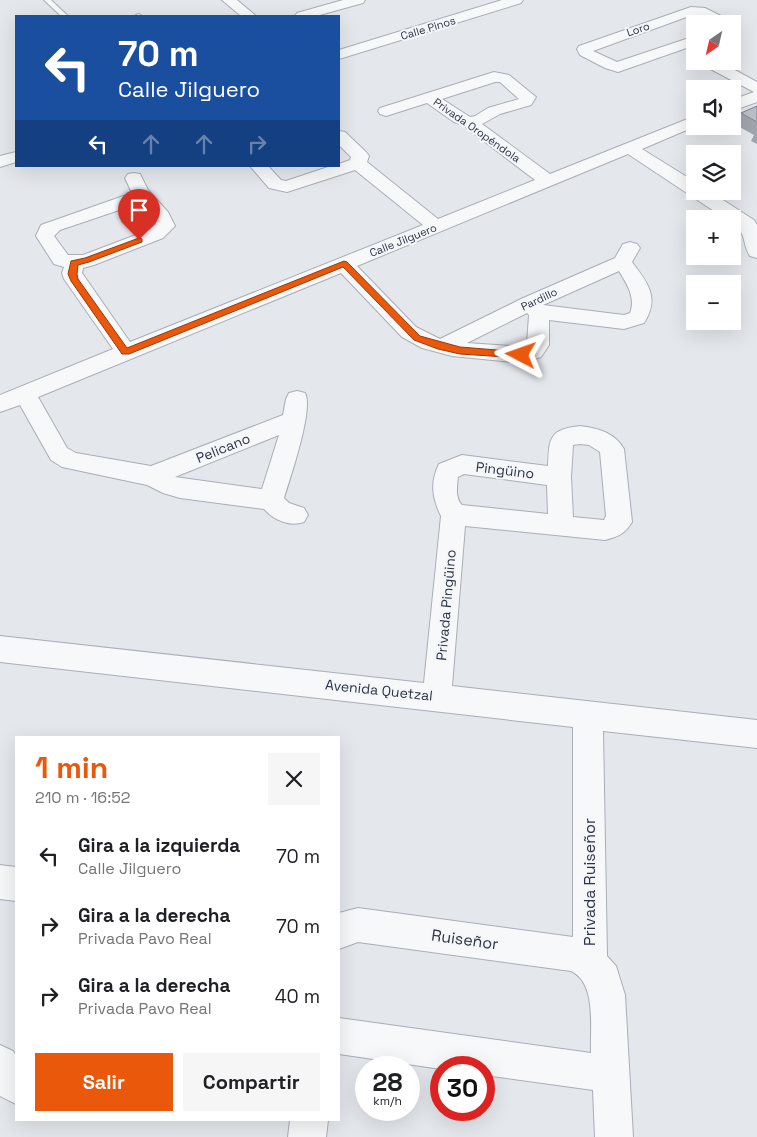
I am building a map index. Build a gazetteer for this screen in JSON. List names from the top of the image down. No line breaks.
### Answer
{"streets":{"street":["Calle Pinos","Loro","Privada Oropéndola","Calle Jilguero","Pardillo","Pelicano","Pingüino","Privada Pingüino","Avenida Quetzal","Privada Ruiseñor","Ruiseñor"]},"crossings":[["Privada Oropéndola","Calle Jilguero"],["Pingüino","Privada Pingüino"],["Privada Pingüino","Avenida Quetzal"],["Avenida Quetzal","Privada Ruiseñor"],["Privada Ruiseñor","Ruiseñor"]],"north":"bottom left","page":{"map_buttons":["+","−"],"turn":["70 m","Calle Jilguero"],"heading":["1 min","210 m · 16:52"],"list":[{"name":"Gira a la izquierda","note":"Calle Jilguero","value":"70 m"},{"name":"Gira a la derecha","note":"Privada Pavo Real","value":"70 m"},{"name":"Gira a la derecha","note":"Privada Pavo Real","value":"40 m"}],"buttons":["Salir","Compartir"],"speed":"28 km/h","limit":"30"}}
